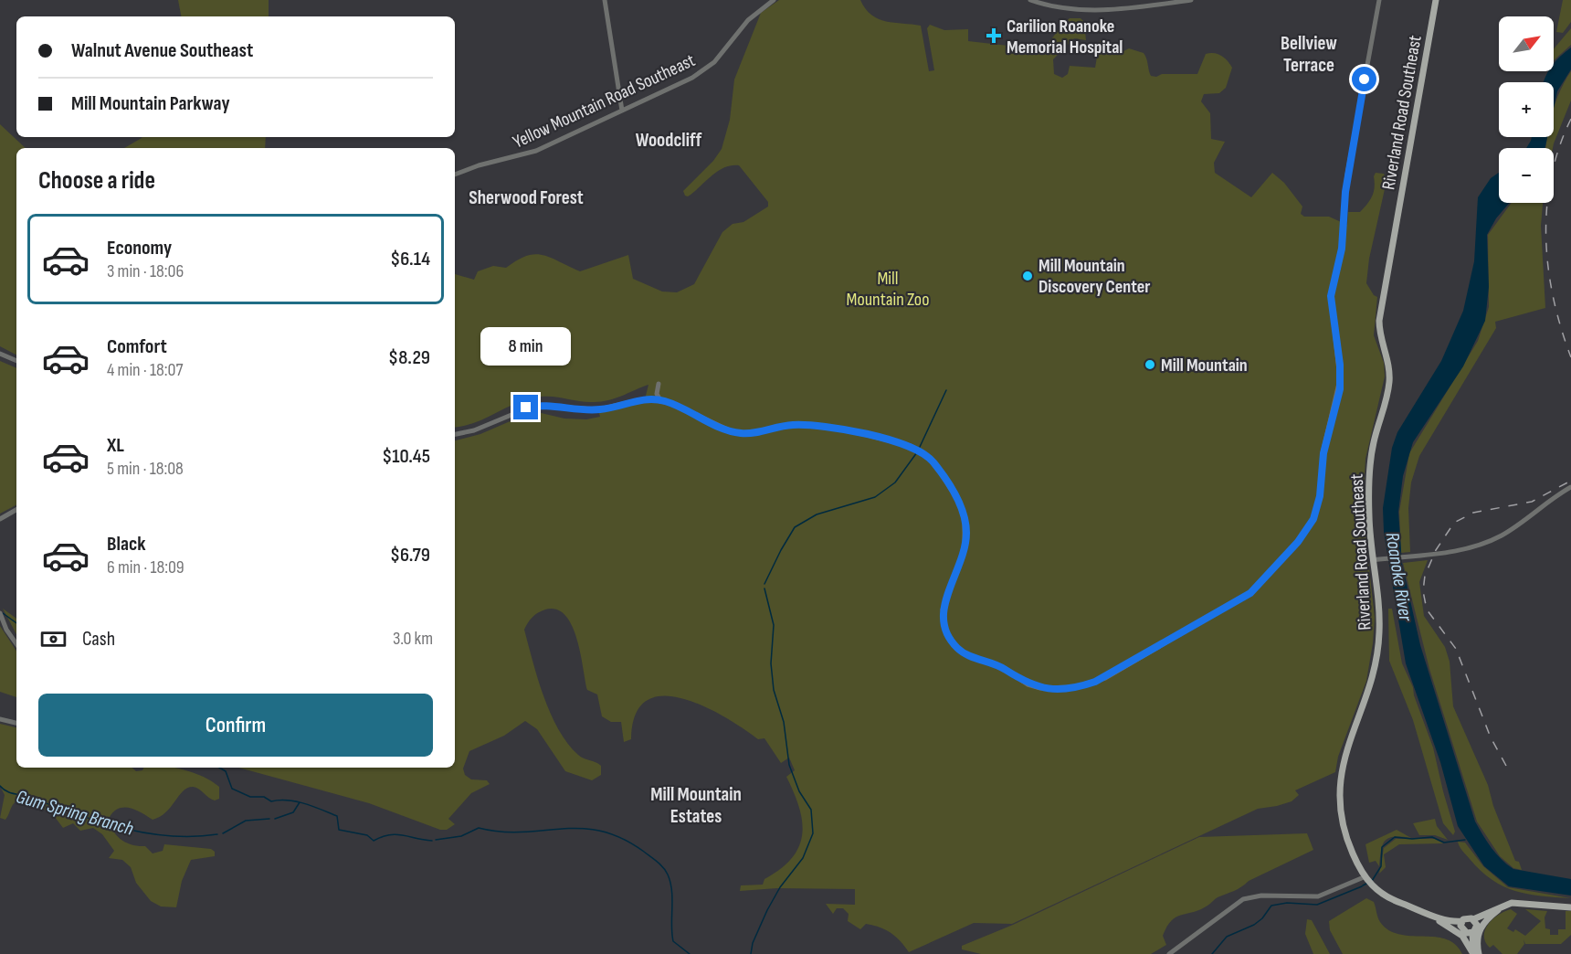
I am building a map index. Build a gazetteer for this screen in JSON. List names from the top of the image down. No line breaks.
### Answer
{"streets":{"main road":["Riverland Road Southeast"],"street":["Yellow Mountain Road Southeast"]},"districts":["Bellview Terrace","Woodcliff","Sherwood Forest","Mill Mountain Estates"],"water":["Roanoke River","Gum Spring Branch"],"parks":["Mill Mountain Zoo"],"places":{"health":["Carilion Roanoke Memorial Hospital"],"other":["Mill Mountain Discovery Center","Mill Mountain"]},"north":"top right","page":{"map_buttons":["+","−"],"banner":["Walnut Avenue Southeast","Mill Mountain Parkway"],"heading":"Choose a ride","list":[{"name":"Economy","note":"3 min · 18:06","value":"$6.14"},{"name":"Comfort","note":"4 min · 18:07","value":"$8.29"},{"name":"XL","note":"5 min · 18:08","value":"$10.45"},{"name":"Black","note":"6 min · 18:09","value":"$6.79"}],"bubble":"8 min","pay":["Cash","3.0 km"],"buttons":"Confirm"}}
